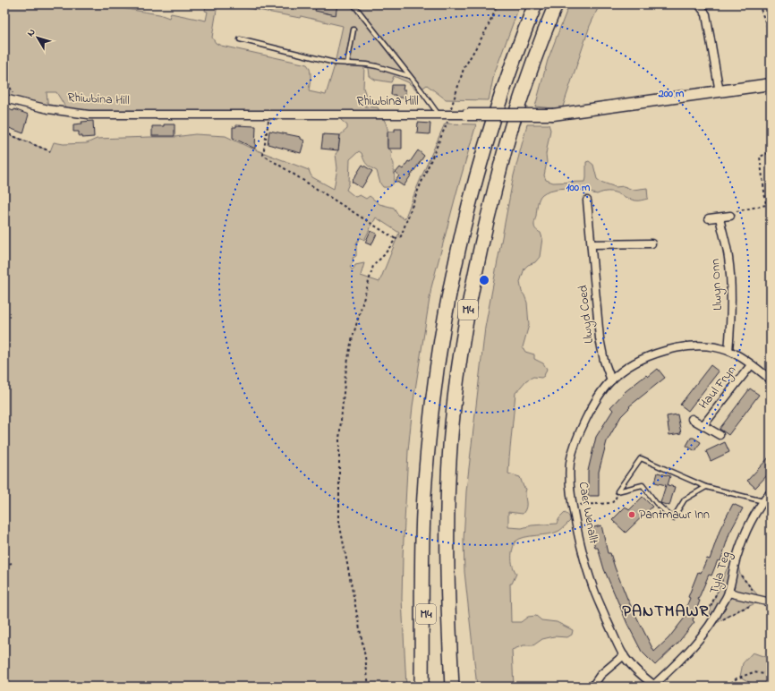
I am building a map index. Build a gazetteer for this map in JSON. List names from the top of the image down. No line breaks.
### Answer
{"streets":{"highway":["M4"],"street":["Rhiwbina Hill","Llwyn Onn","Llwyd Coed","Haul Fryn","Caer Wenallt","Tyla Teg"]},"crossings":[["Llwyn Onn","Caer Wenallt"],["Llwyd Coed","Caer Wenallt"],["Haul Fryn","Caer Wenallt"],["Caer Wenallt","Tyla Teg"]],"districts":["PANTMAWR"],"places":["Pantmawr Inn"],"north":"top left","rings":["200 m","100 m"]}
